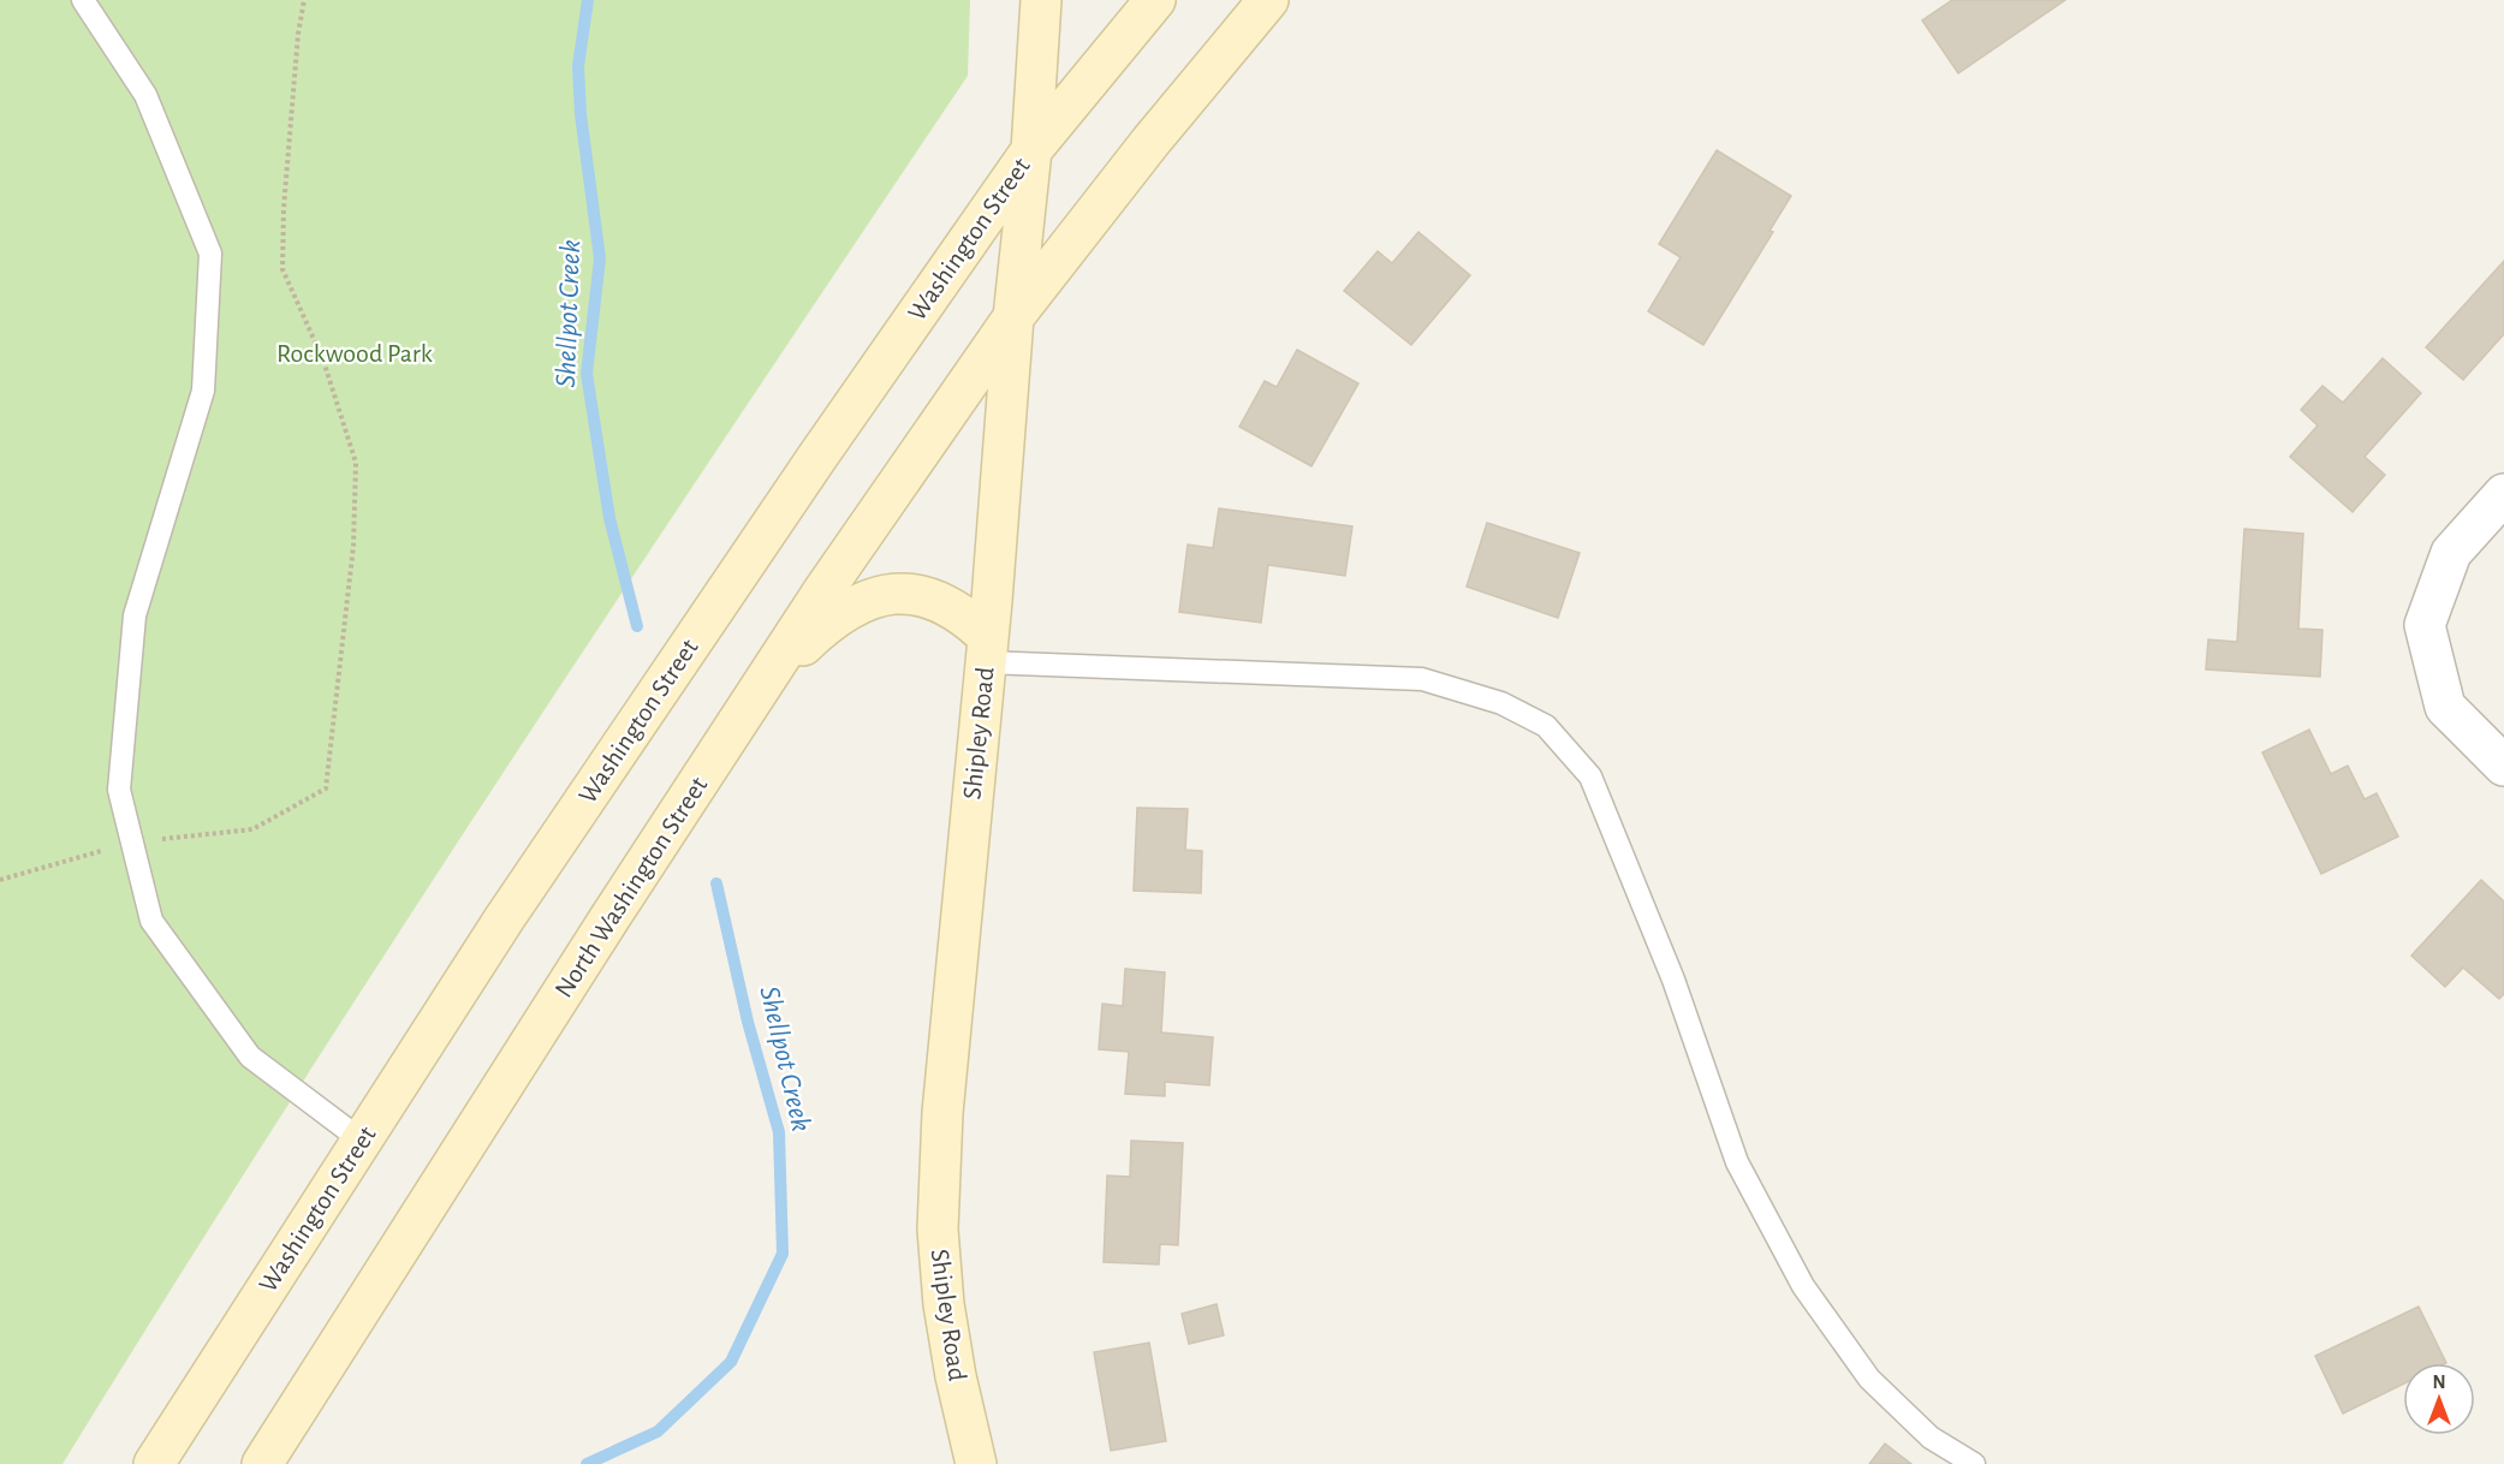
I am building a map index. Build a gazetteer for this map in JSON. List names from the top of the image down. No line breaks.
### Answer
{"streets":{"main road":["Washington Street","Shipley Road","North Washington Street"]},"crossings":[["Washington Street","Shipley Road"],["Shipley Road","North Washington Street"]],"water":["Shellpot Creek"],"parks":["Rockwood Park"],"north":"top"}
